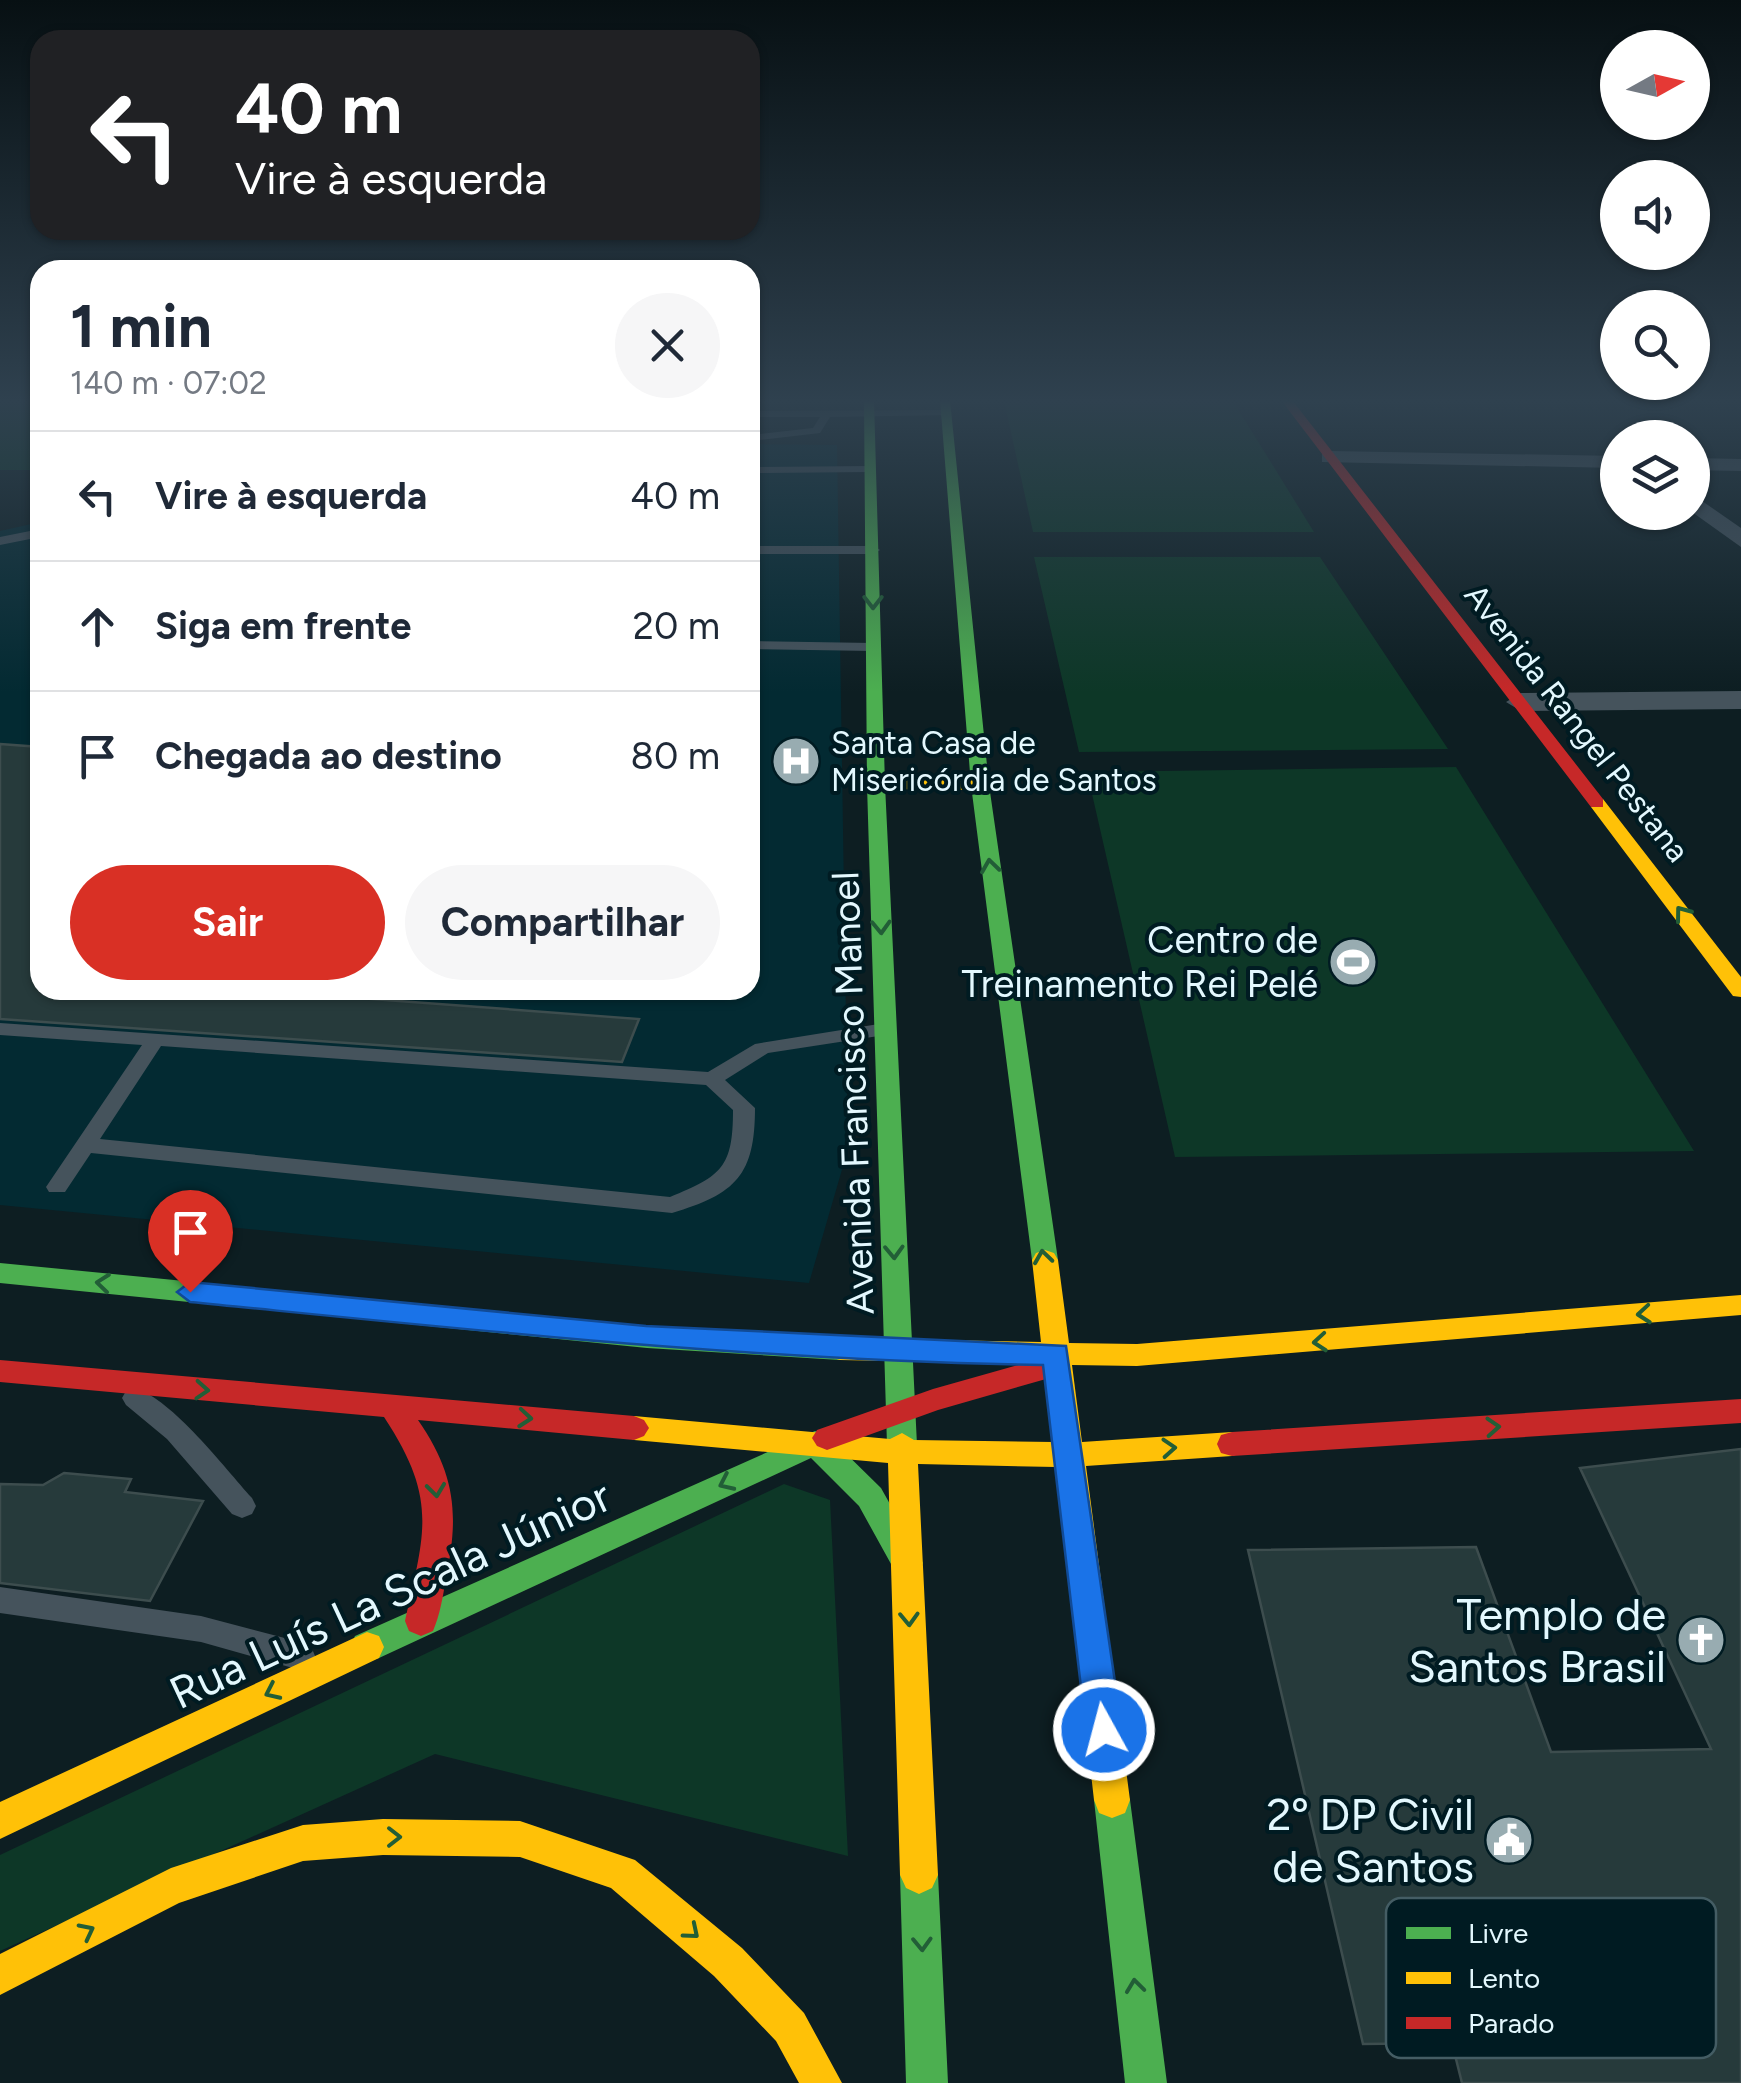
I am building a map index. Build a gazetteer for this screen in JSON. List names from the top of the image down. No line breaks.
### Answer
{"streets":{"street":["Avenida Rangel Pestana","Avenida Francisco Manoel","Rua Luís La Scala Júnior"]},"crossings":[["Avenida Francisco Manoel","Rua Luís La Scala Júnior"]],"one_way":["Avenida Rangel Pestana","Rua Luís La Scala Júnior"],"places":{"hospital":["Santa Casa de Misericórdia de Santos"],"sports":["Centro de Treinamento Rei Pelé"],"church":["Templo de Santos Brasil"],"public building":["2º DP Civil de Santos"]},"legend":["Livre","Lento","Parado"],"north":"right","page":{"turn":["40 m","Vire à esquerda"],"heading":["1 min","140 m · 07:02"],"list":[{"name":"Vire à esquerda","value":"40 m"},{"name":"Siga em frente","value":"20 m"},{"name":"Chegada ao destino","value":"80 m"}],"buttons":["Sair","Compartilhar"]}}
